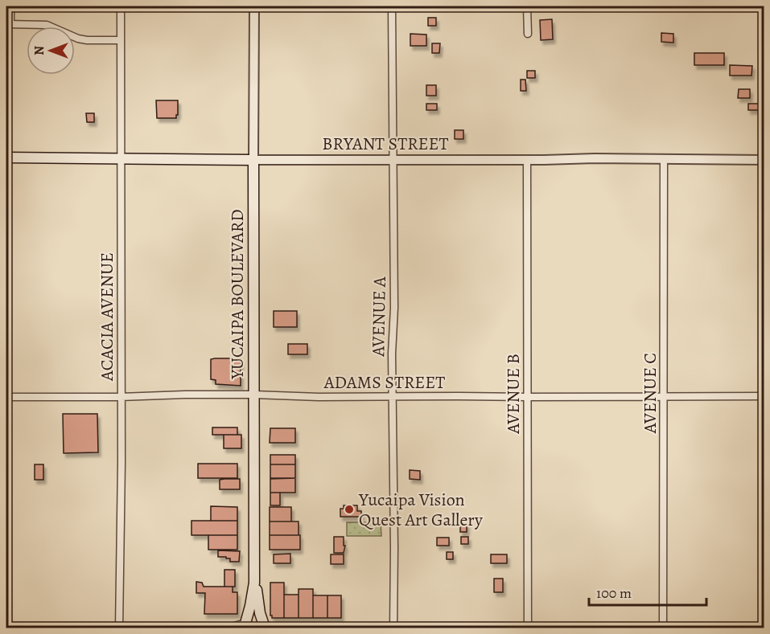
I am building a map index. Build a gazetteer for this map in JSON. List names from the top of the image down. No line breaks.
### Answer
{"streets":{"main road":["BRYANT STREET","YUCAIPA BOULEVARD"],"street":["ACACIA AVENUE","AVENUE A","ADAMS STREET","AVENUE C","AVENUE B"]},"crossings":[["BRYANT STREET","YUCAIPA BOULEVARD"],["BRYANT STREET","ACACIA AVENUE"],["BRYANT STREET","AVENUE A"],["BRYANT STREET","AVENUE C"],["BRYANT STREET","AVENUE B"],["YUCAIPA BOULEVARD","ADAMS STREET"],["ACACIA AVENUE","ADAMS STREET"],["AVENUE A","ADAMS STREET"],["ADAMS STREET","AVENUE C"],["ADAMS STREET","AVENUE B"]],"places":["Yucaipa Vision Quest Art Gallery"],"scale_bar":"100 m","north":"left"}
